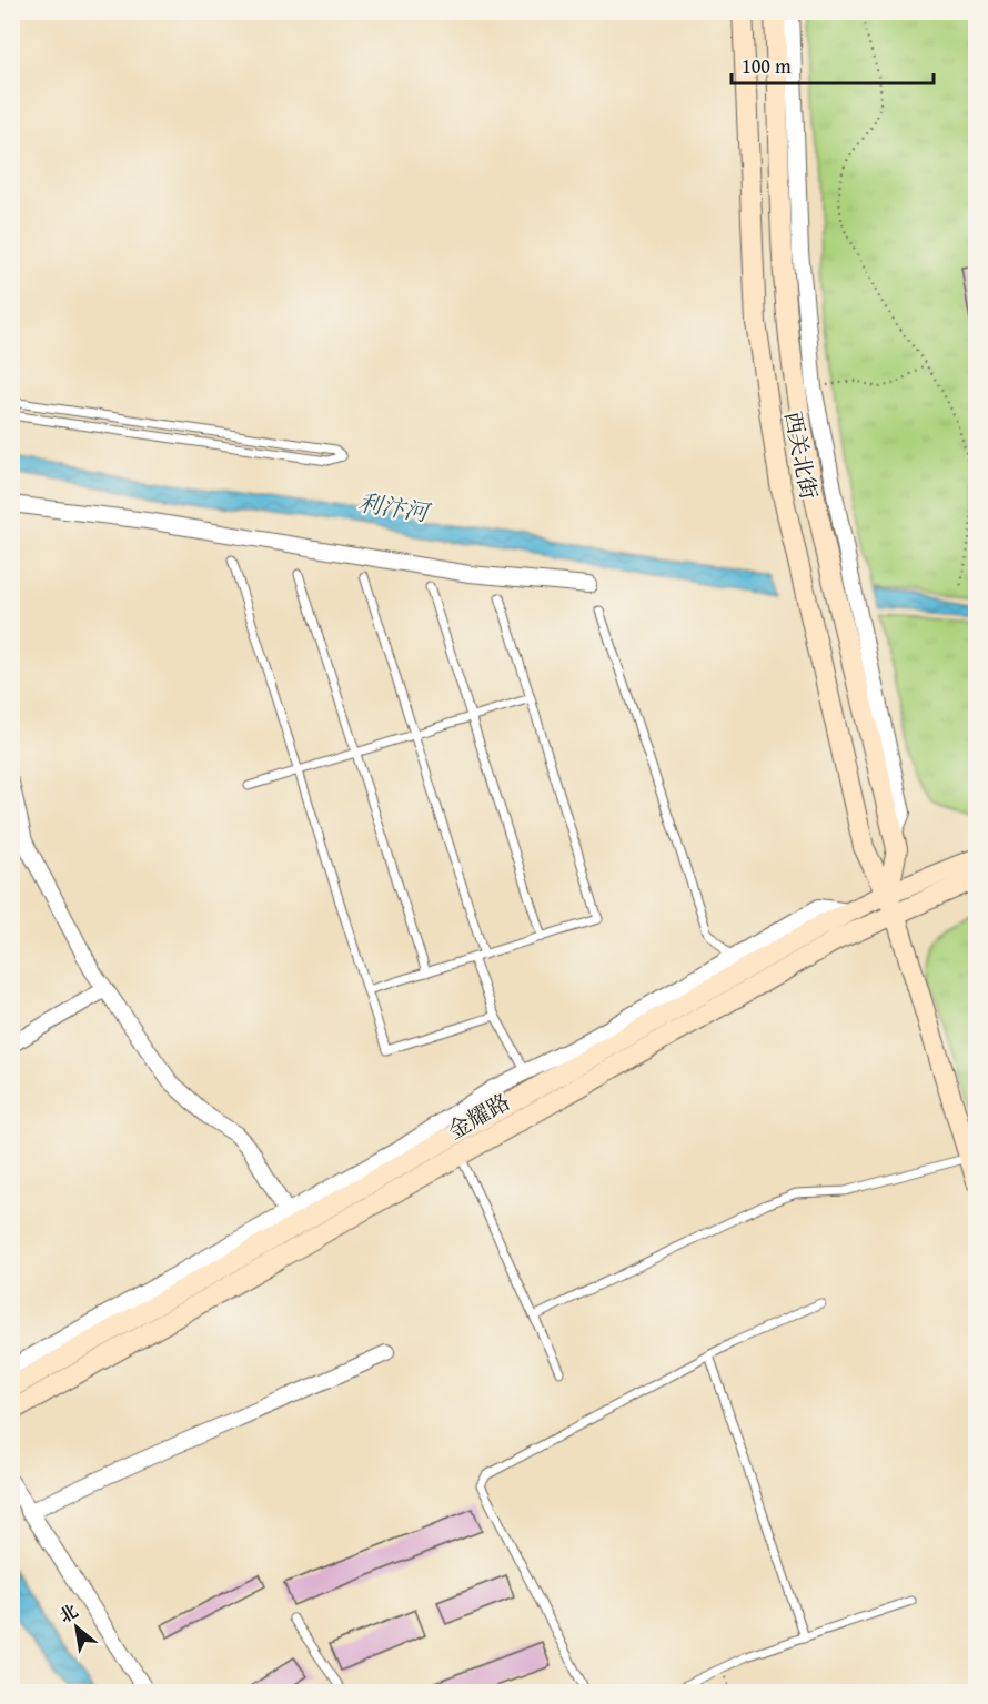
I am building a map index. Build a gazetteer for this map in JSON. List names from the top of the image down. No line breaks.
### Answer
{"streets":{"main road":["西关北街","金耀路"]},"crossings":[["西关北街","金耀路"]],"water":["利汴河"],"scale_bar":"100 m","north":"top left"}
